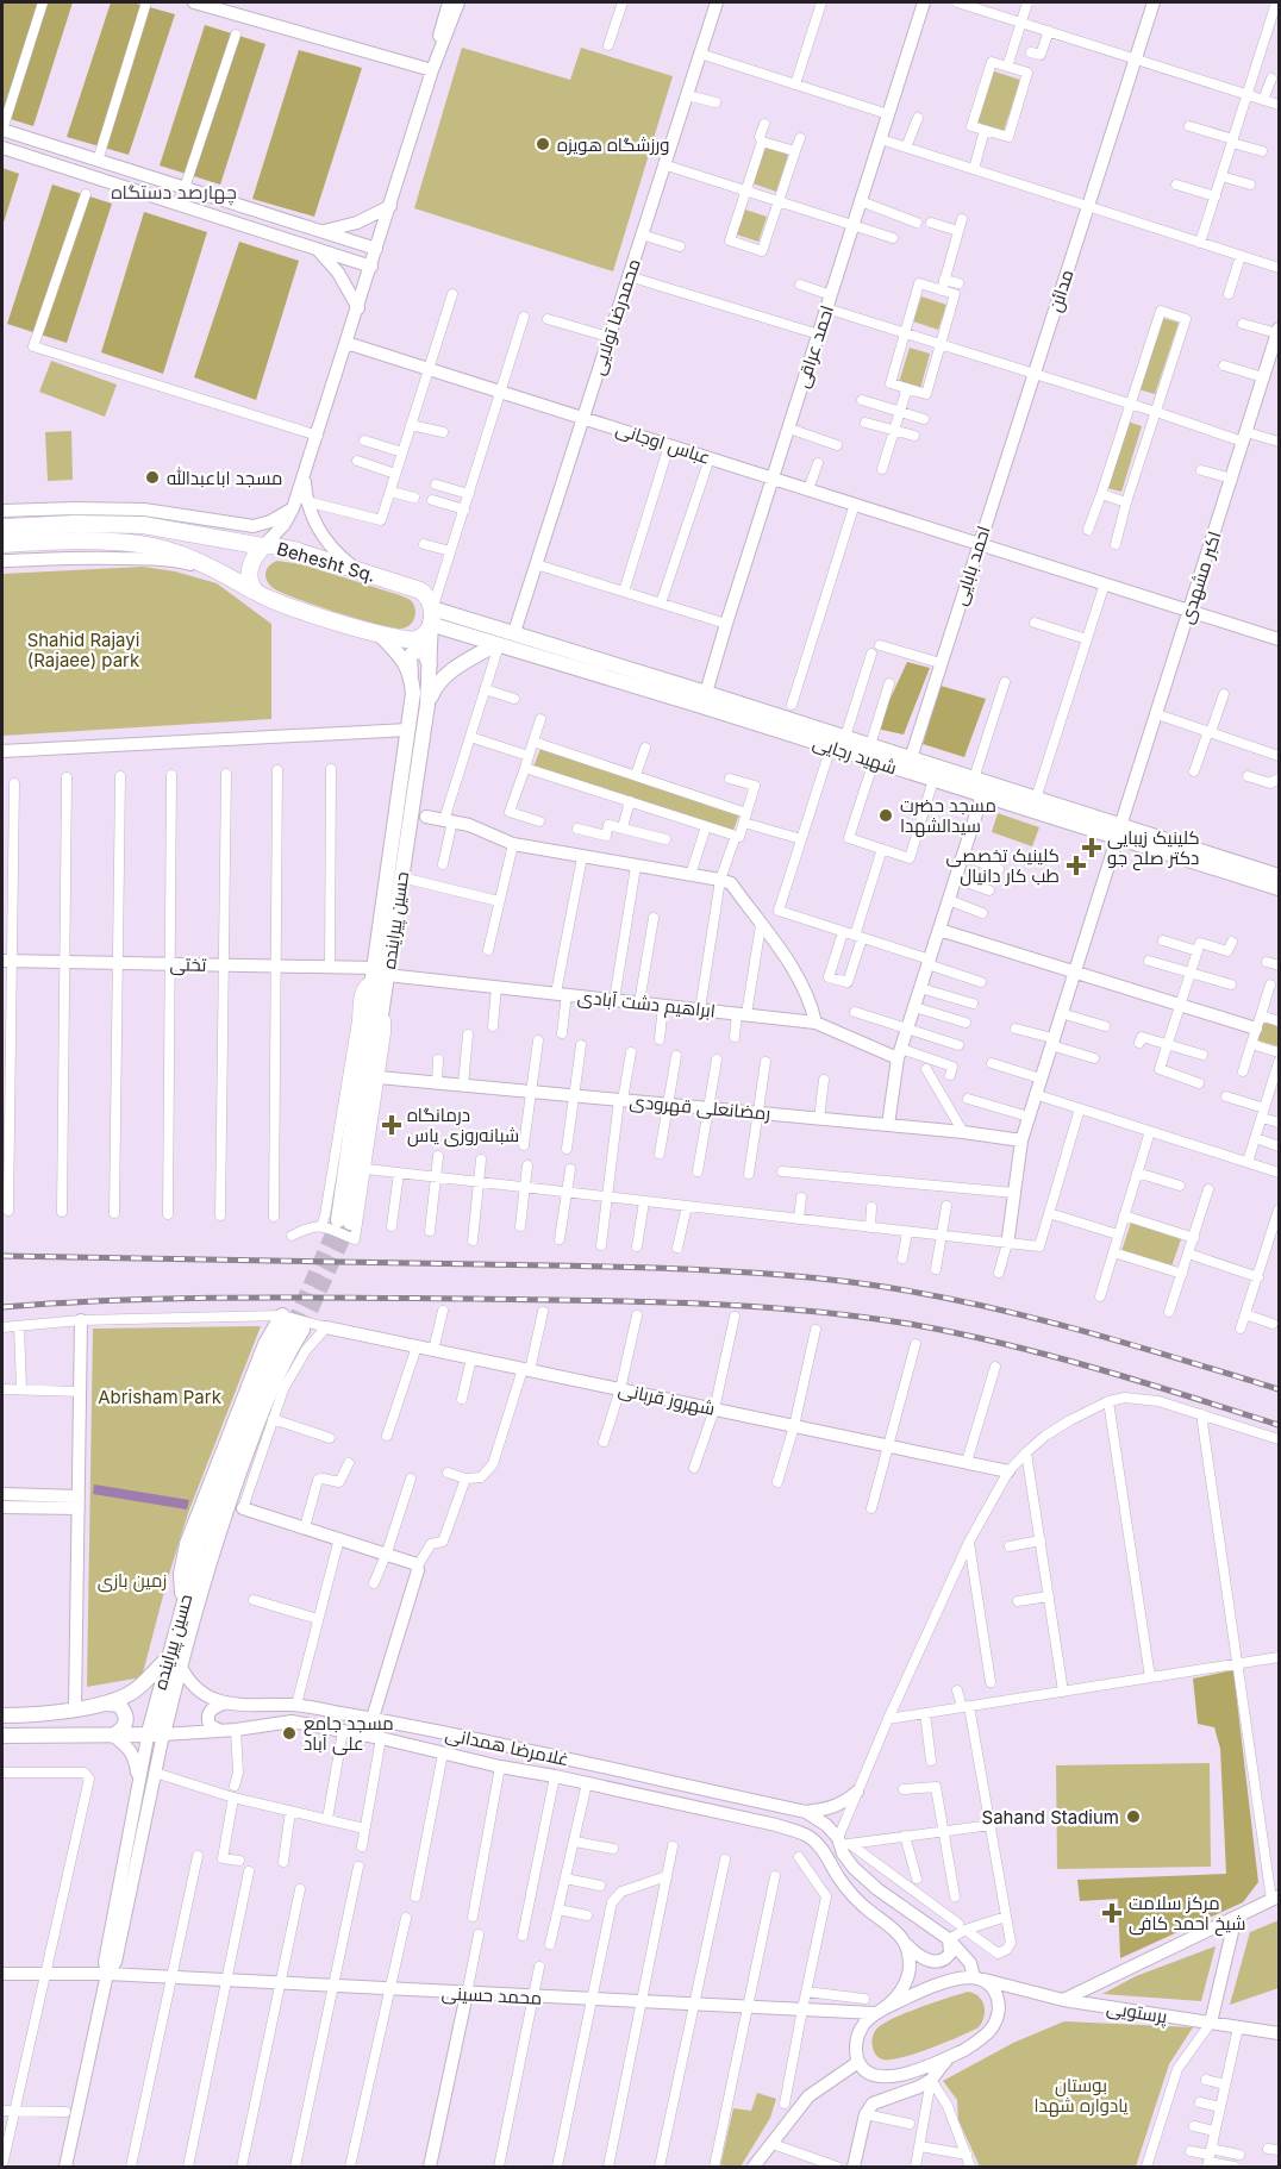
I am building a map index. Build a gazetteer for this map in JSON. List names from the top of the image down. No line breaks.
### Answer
{"streets":{"highway":["Behesht Sq."],"main road":["شهید رجایی","حسین پیراینده"],"street":["مدائن","محمدرضا تولایی","احمد عراقی","عباس اوجانی","احمد بابایی","اکبر مشهدی","تختی","ابراهیم دشت آبادی","رمضانعلی قهرودی","شهروز قربانی","غلامرضا همدانی","محمد حسینی","پرستویی"]},"crossings":[["مدائن","احمد بابایی"],["محمدرضا تولایی","عباس اوجانی"],["محمدرضا تولایی","شهید رجایی"],["احمد عراقی","عباس اوجانی"],["احمد عراقی","شهید رجایی"],["عباس اوجانی","احمد بابایی"],["عباس اوجانی","اکبر مشهدی"],["Behesht Sq.","شهید رجایی"],["Behesht Sq.","حسین پیراینده"],["احمد بابایی","شهید رجایی"],["اکبر مشهدی","شهید رجایی"],["اکبر مشهدی","رمضانعلی قهرودی"],["شهید رجایی","حسین پیراینده"],["حسین پیراینده","تختی"],["حسین پیراینده","ابراهیم دشت آبادی"],["حسین پیراینده","غلامرضا همدانی"],["حسین پیراینده","محمد حسینی"],["تختی","ابراهیم دشت آبادی"],["غلامرضا همدانی","پرستویی"]],"districts":["چهارصد دستگاه"],"parks":["Shahid Rajayi (Rajaee) park","Abrisham Park","زمین بازی","بوستان یادواره شهدا"],"places":{"other":["ورزشگاه هویزه","مسجد اباعبدالله","مسجد حضرت سیدالشهدا","مسجد جامع علی آباد","Sahand Stadium"],"health":["کلینیک زیبایی دکتر صلح جو","کلینیک تخصصی طب کار دانیال","درمانگاه شبانه‌روزی یاس","مرکز سلامت شیخ احمد کافی"]}}
